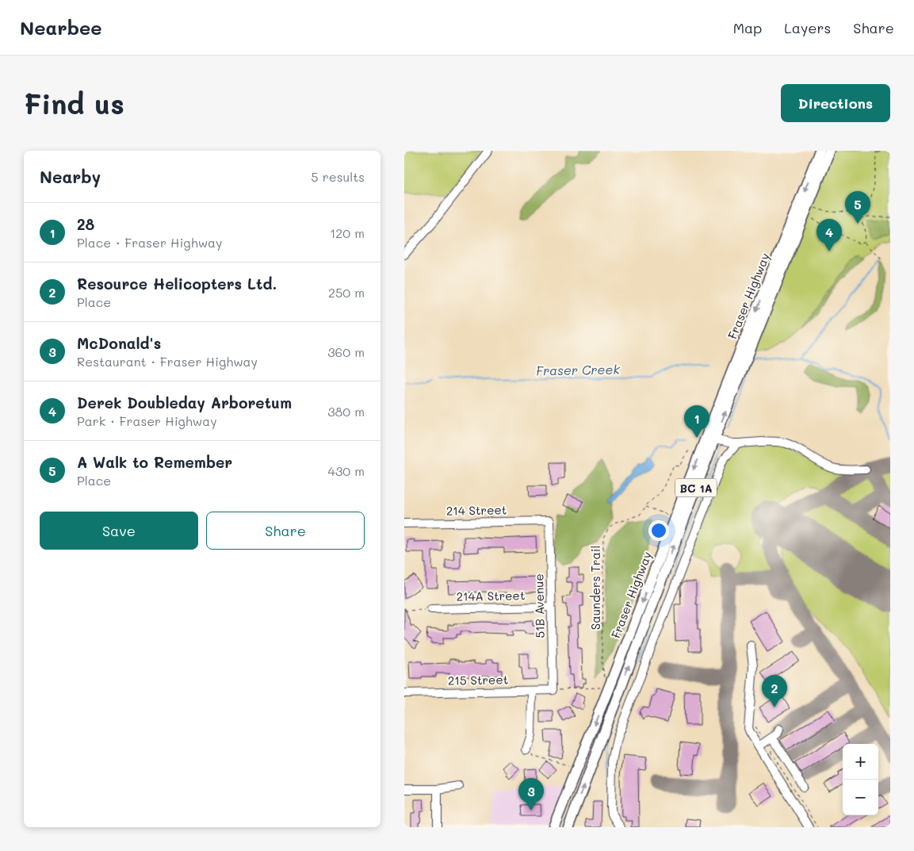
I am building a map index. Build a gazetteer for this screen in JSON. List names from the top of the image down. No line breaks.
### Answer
{"streets":{"main road":["Fraser Highway","BC 1A"],"street":["214 Street","214A Street","51B Avenue","215 Street"],"path":["Saunders Trail"]},"crossings":[["214 Street","51B Avenue"],["214A Street","51B Avenue"],["51B Avenue","215 Street"]],"water":["Fraser Creek"],"page":{"header":"Nearbee","nav":["Map","Layers","Share"],"buttons":["Directions",["Save","Share"]],"title":"Find us","heading":["Nearby","5 results"],"pins":["5","4","1","2","3"],"list":[{"mark":"1","name":"28","note":"Place · Fraser Highway","value":"120 m"},{"mark":"2","name":"Resource Helicopters Ltd.","note":"Place","value":"250 m"},{"mark":"3","name":"McDonald's","note":"Restaurant · Fraser Highway","value":"360 m"},{"mark":"4","name":"Derek Doubleday Arboretum","note":"Park · Fraser Highway","value":"380 m"},{"mark":"5","name":"A Walk to Remember","note":"Place","value":"430 m"}],"map_buttons":["+","−"]}}
